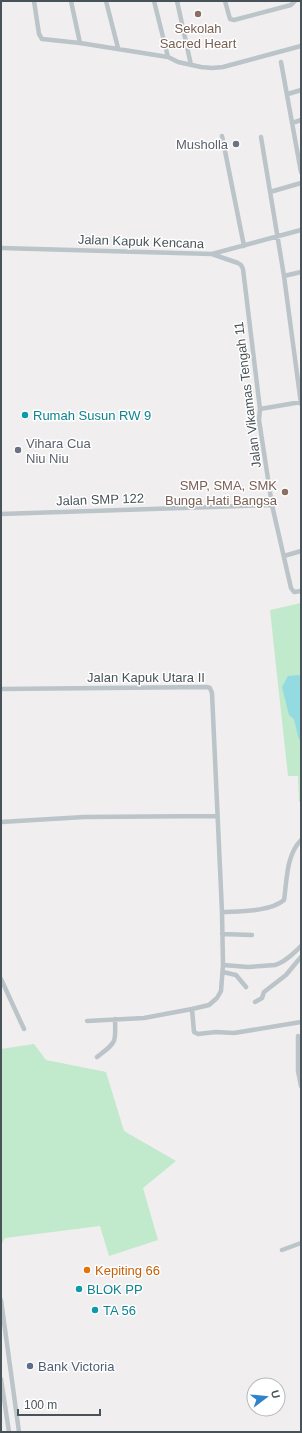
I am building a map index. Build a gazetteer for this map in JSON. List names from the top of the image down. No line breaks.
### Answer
{"streets":{"street":["Jalan Kapuk Kencana","Jalan Vikamas Tengah 11","Jalan SMP 122","Jalan Kapuk Utara II"]},"crossings":[["Jalan Kapuk Kencana","Jalan Vikamas Tengah 11"],["Jalan Vikamas Tengah 11","Jalan SMP 122"]],"places":["Sekolah Sacred Heart","Musholla","Rumah Susun RW 9","Vihara Cua Niu Niu","SMP, SMA, SMK Bunga Hati Bangsa","Kepiting 66","BLOK PP","TA 56","Bank Victoria"],"scale_bar":"100 m","north":"right"}
